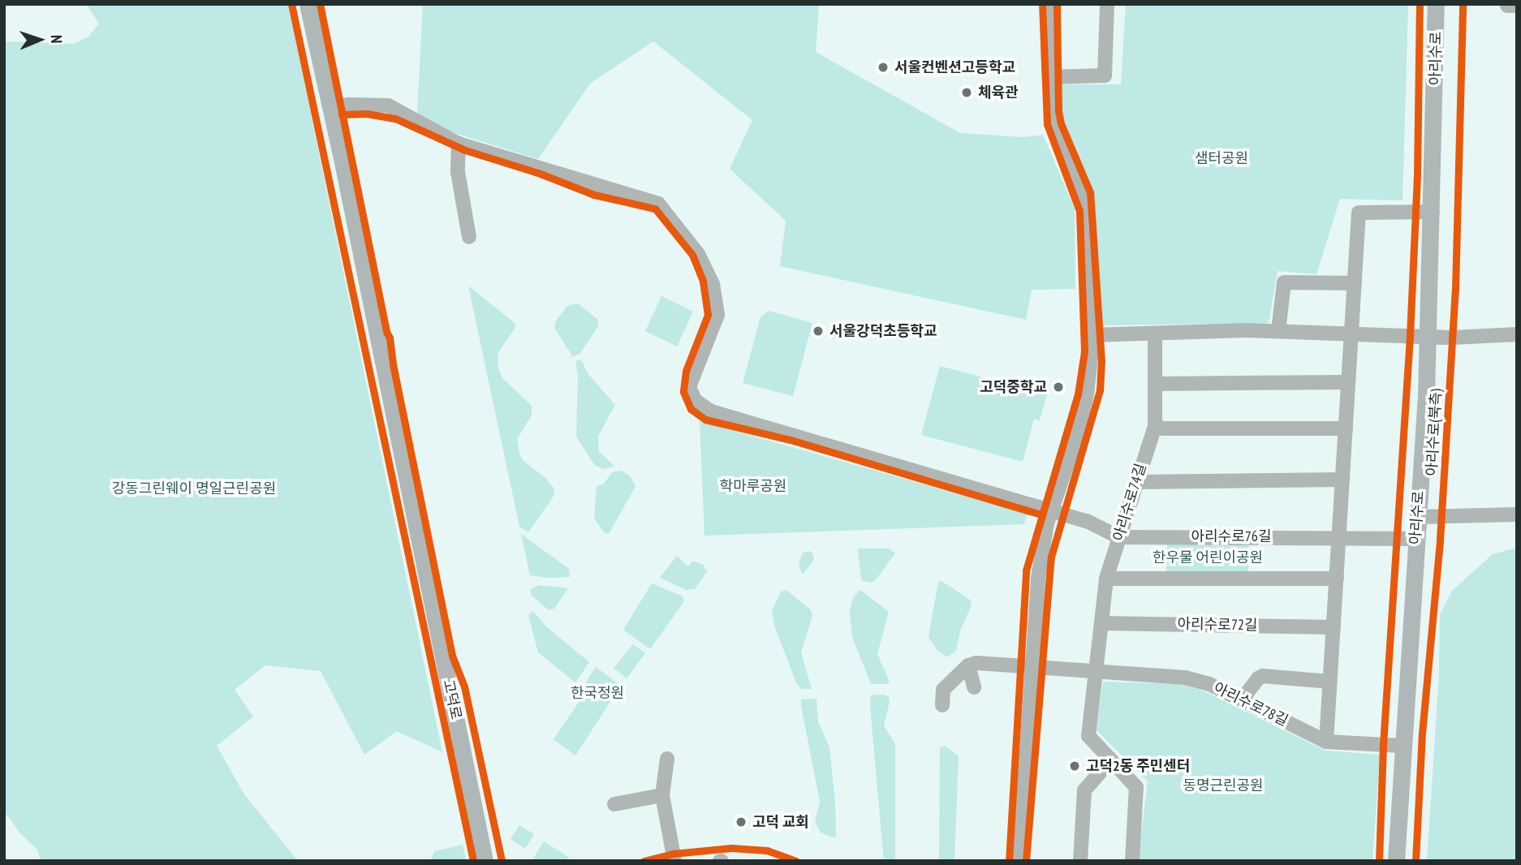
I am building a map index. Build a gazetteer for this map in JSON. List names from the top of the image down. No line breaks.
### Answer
{"streets":{"main road":["아리수로","고덕로"],"street":["아리수로74길","아리수로76길","아리수로72길","아리수로78길"],"cycle path":["아리수로(북측)"]},"crossings":[["아리수로","아리수로76길"],["아리수로","아리수로78길"],["아리수로74길","아리수로76길"],["아리수로74길","아리수로72길"],["아리수로74길","아리수로78길"]],"parks":["샘터공원","학마루공원","강동그린웨이 명일근린공원","한우물 어린이공원","한국정원","동명근린공원"],"places":["서울컨벤션고등학교","체육관","서울강덕초등학교","고덕중학교","고덕2동 주민센터","고덕 교회"],"north":"right"}
